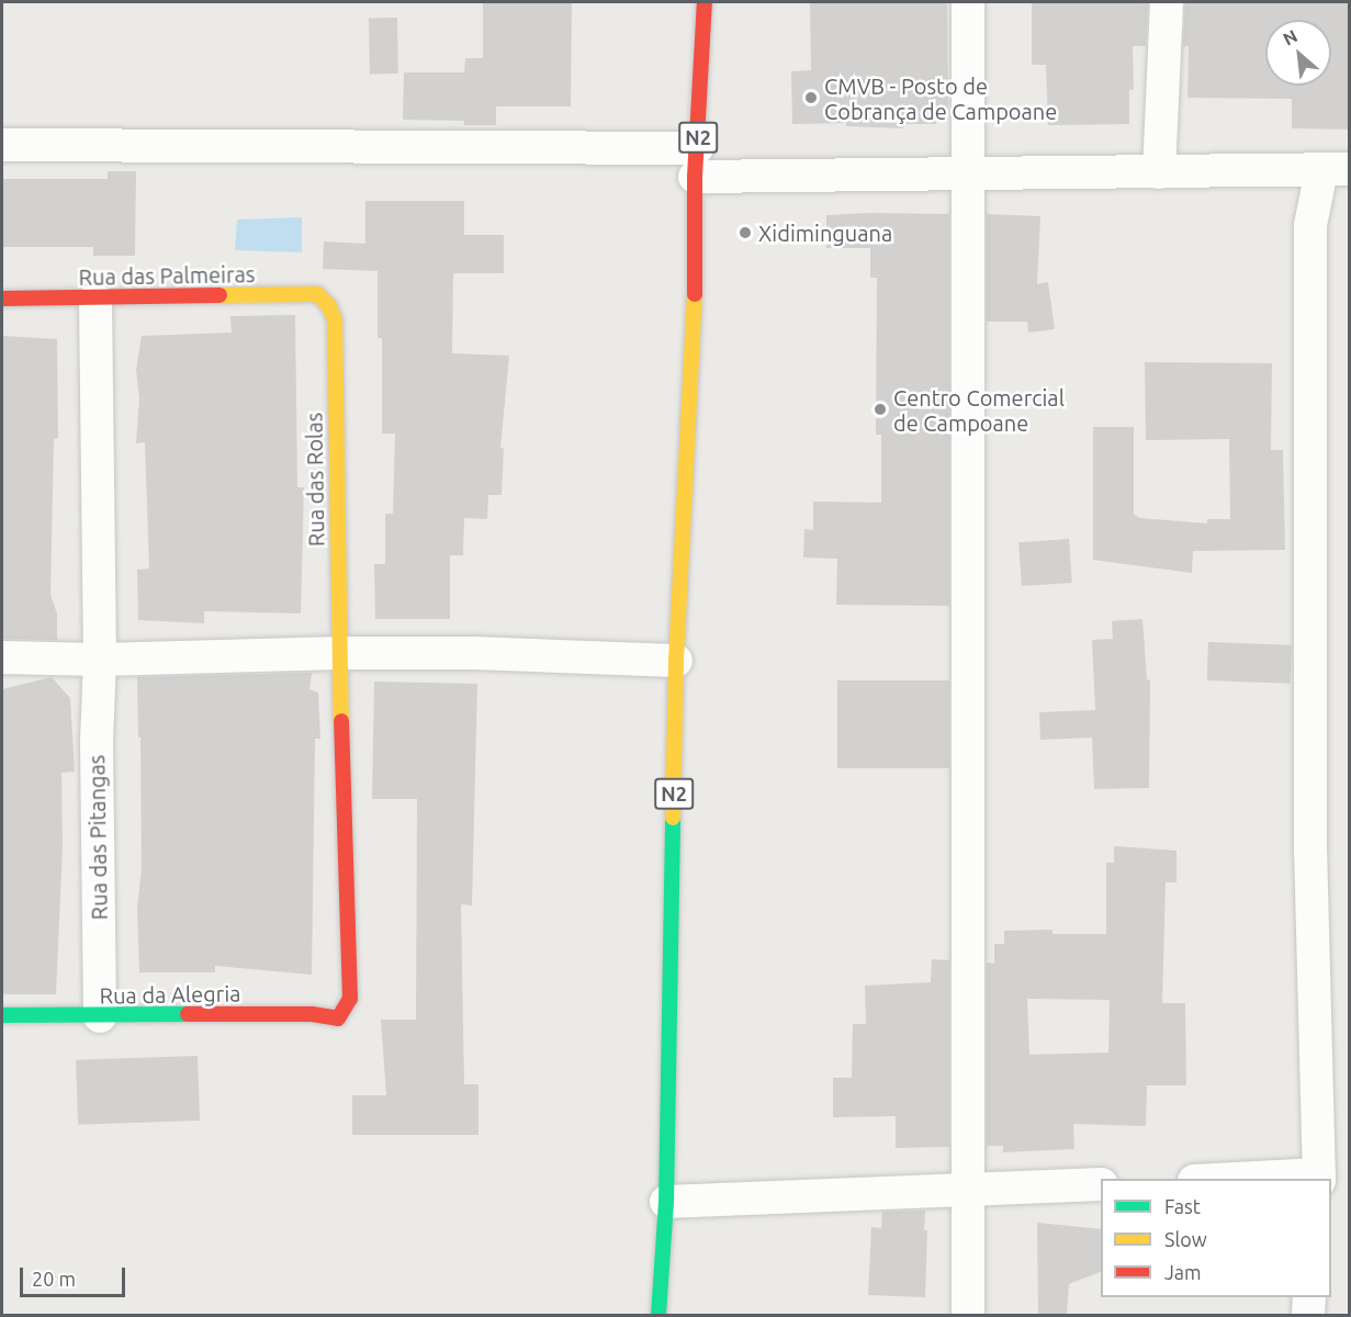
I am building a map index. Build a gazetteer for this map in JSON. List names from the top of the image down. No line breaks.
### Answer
{"streets":{"street":["N2","Rua das Palmeiras","Rua das Rolas","Rua das Pitangas","Rua da Alegria"]},"crossings":[["Rua das Palmeiras","Rua das Rolas"],["Rua das Palmeiras","Rua das Pitangas"],["Rua das Rolas","Rua da Alegria"],["Rua das Pitangas","Rua da Alegria"]],"places":["CMVB - Posto de Cobrança de Campoane","Xidiminguana","Centro Comercial de Campoane"],"legend":["Fast","Slow","Jam"],"scale_bar":"20 m","north":"top left"}
